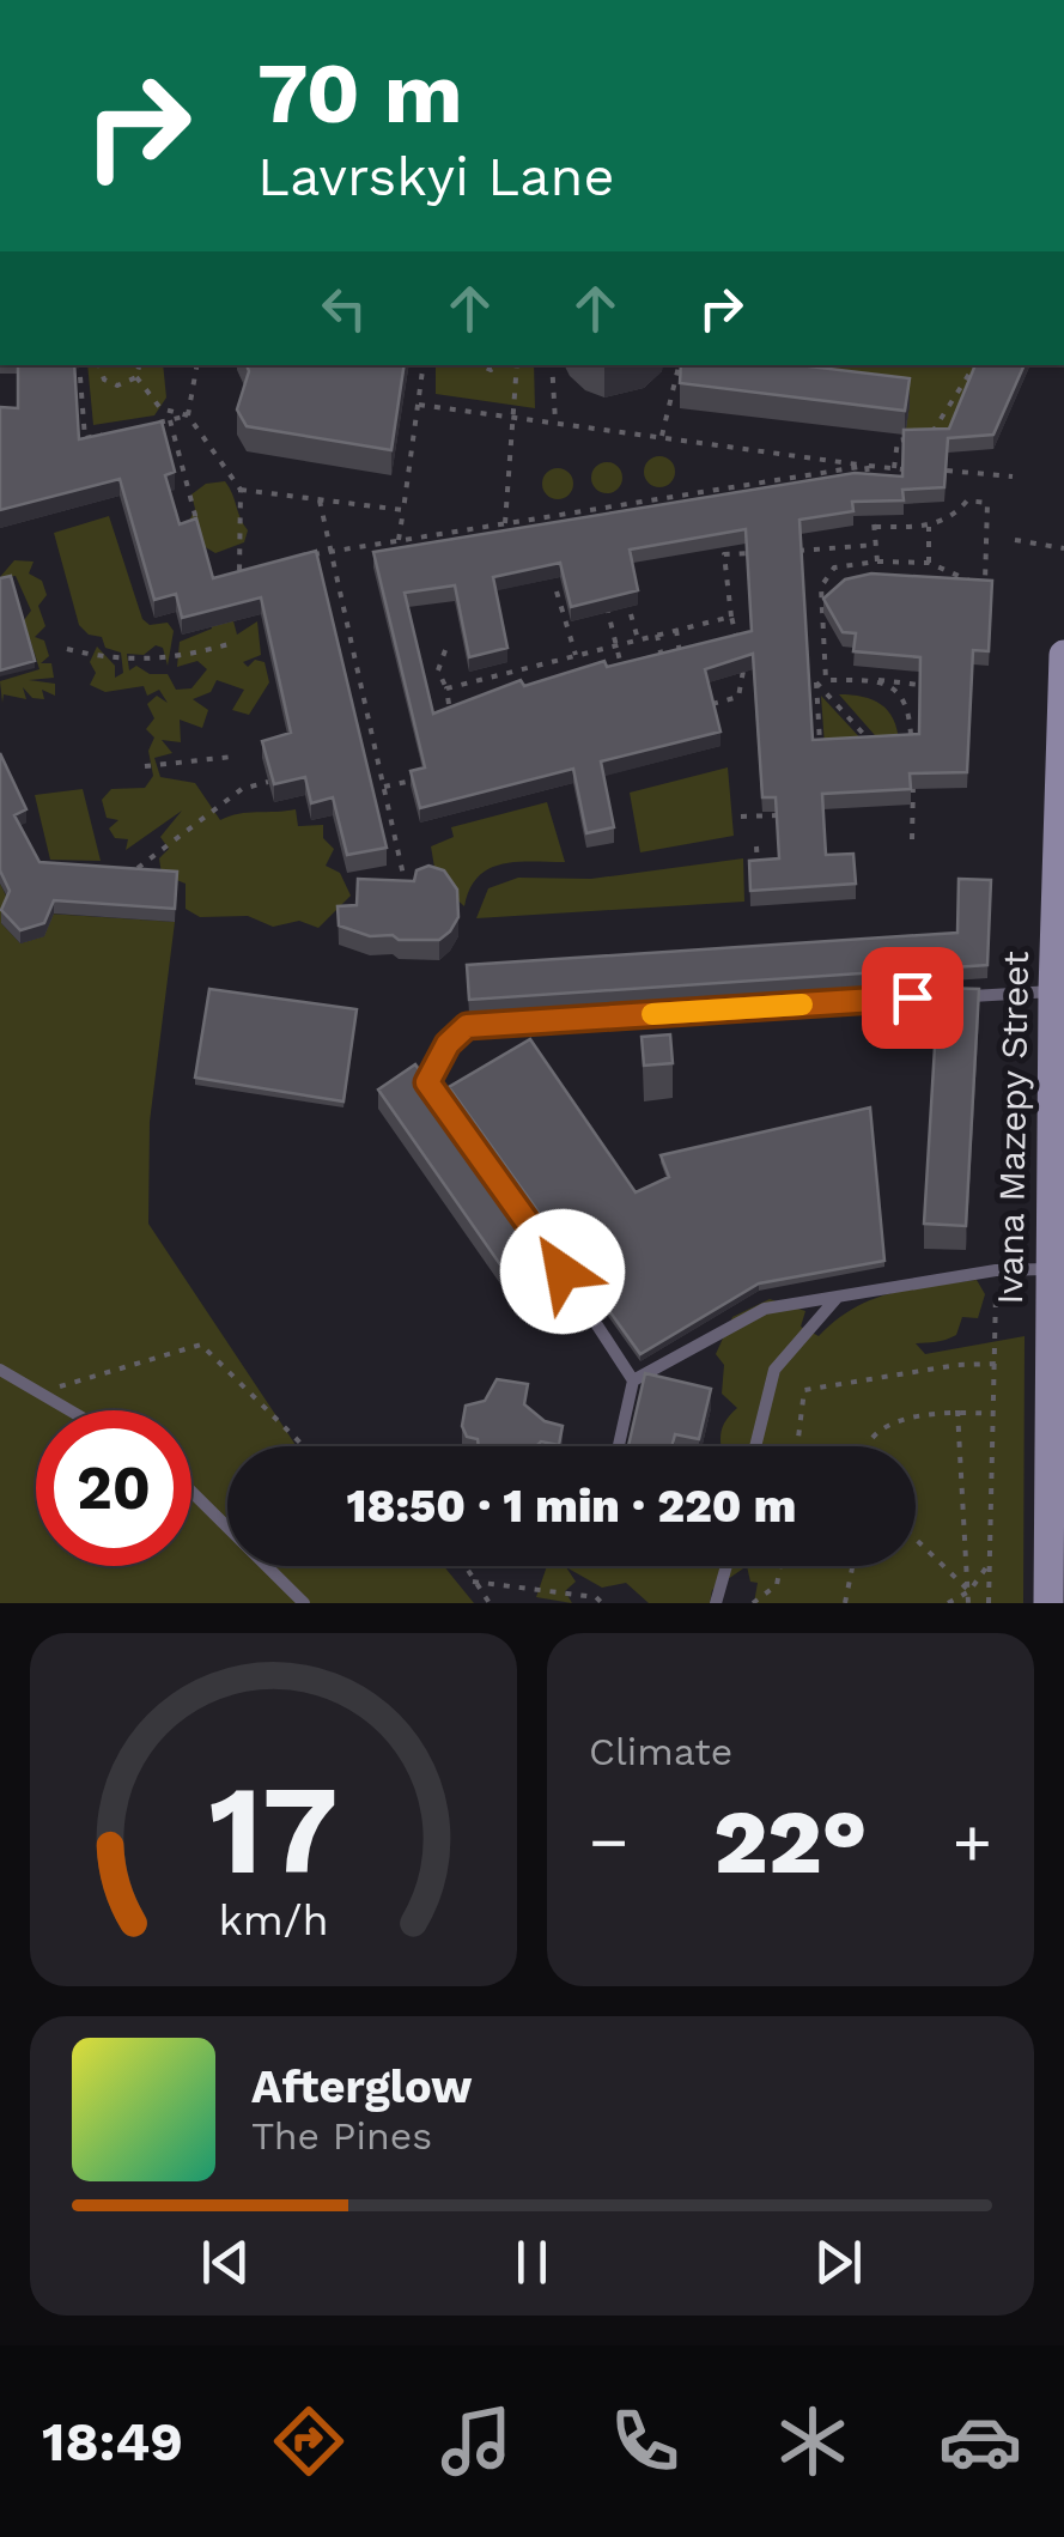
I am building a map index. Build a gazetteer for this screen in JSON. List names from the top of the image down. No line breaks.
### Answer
{"streets":{"main road":["Ivana Mazepy Street"]},"page":{"turn":["70 m","Lavrskyi Lane"],"limit":"20","trip":"18:50 · 1 min · 220 m","tile":"Climate","heat":["−","22°","+"],"song":["Afterglow","The Pines"],"tabs":"18:49","gauge":["17","km/h"]}}
